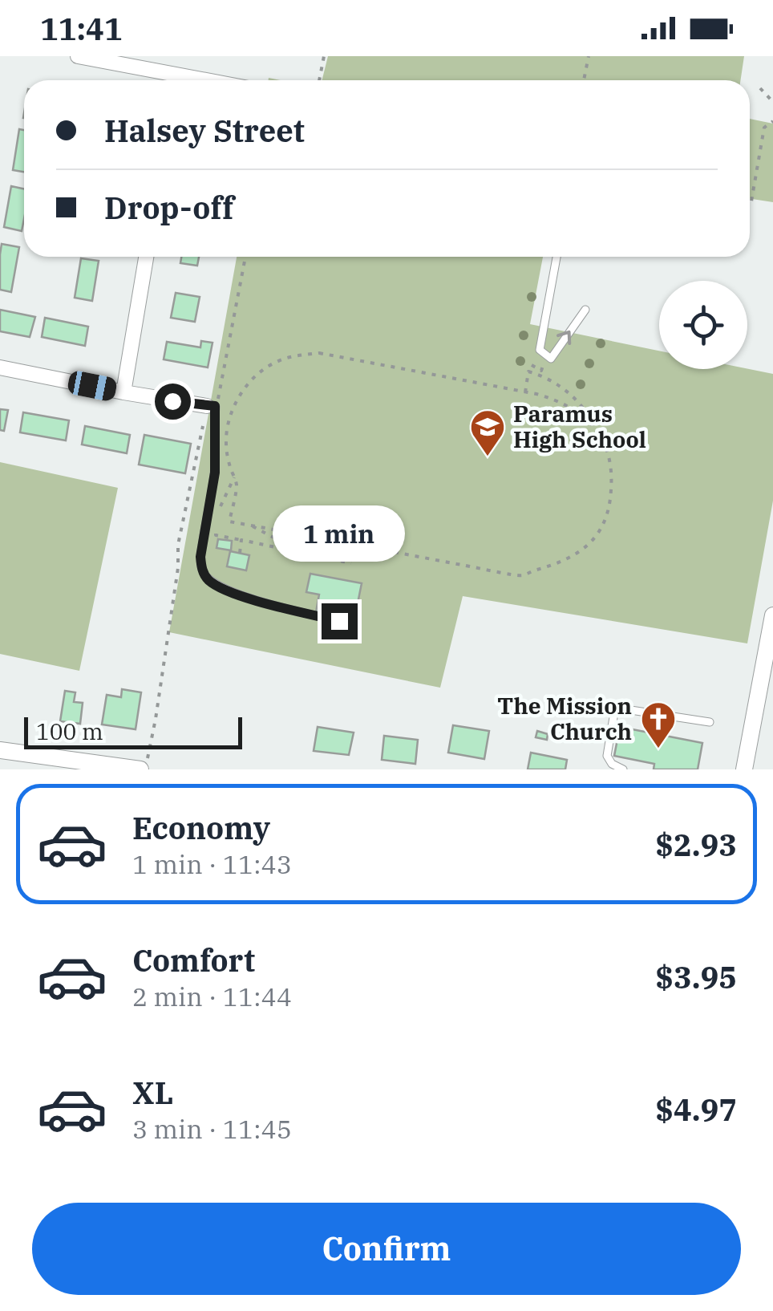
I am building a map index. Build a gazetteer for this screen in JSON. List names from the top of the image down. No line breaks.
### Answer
{"places":{"school or university":["Paramus High School"],"church":["The Mission Church"]},"scale_bar":"100 m","page":{"status":"11:41","banner":["Halsey Street","Drop-off"],"bubble":"1 min","scale":"100 m","list":[{"name":"Economy","note":"1 min · 11:43","value":"$2.93"},{"name":"Comfort","note":"2 min · 11:44","value":"$3.95"},{"name":"XL","note":"3 min · 11:45","value":"$4.97"}],"buttons":"Confirm"}}
